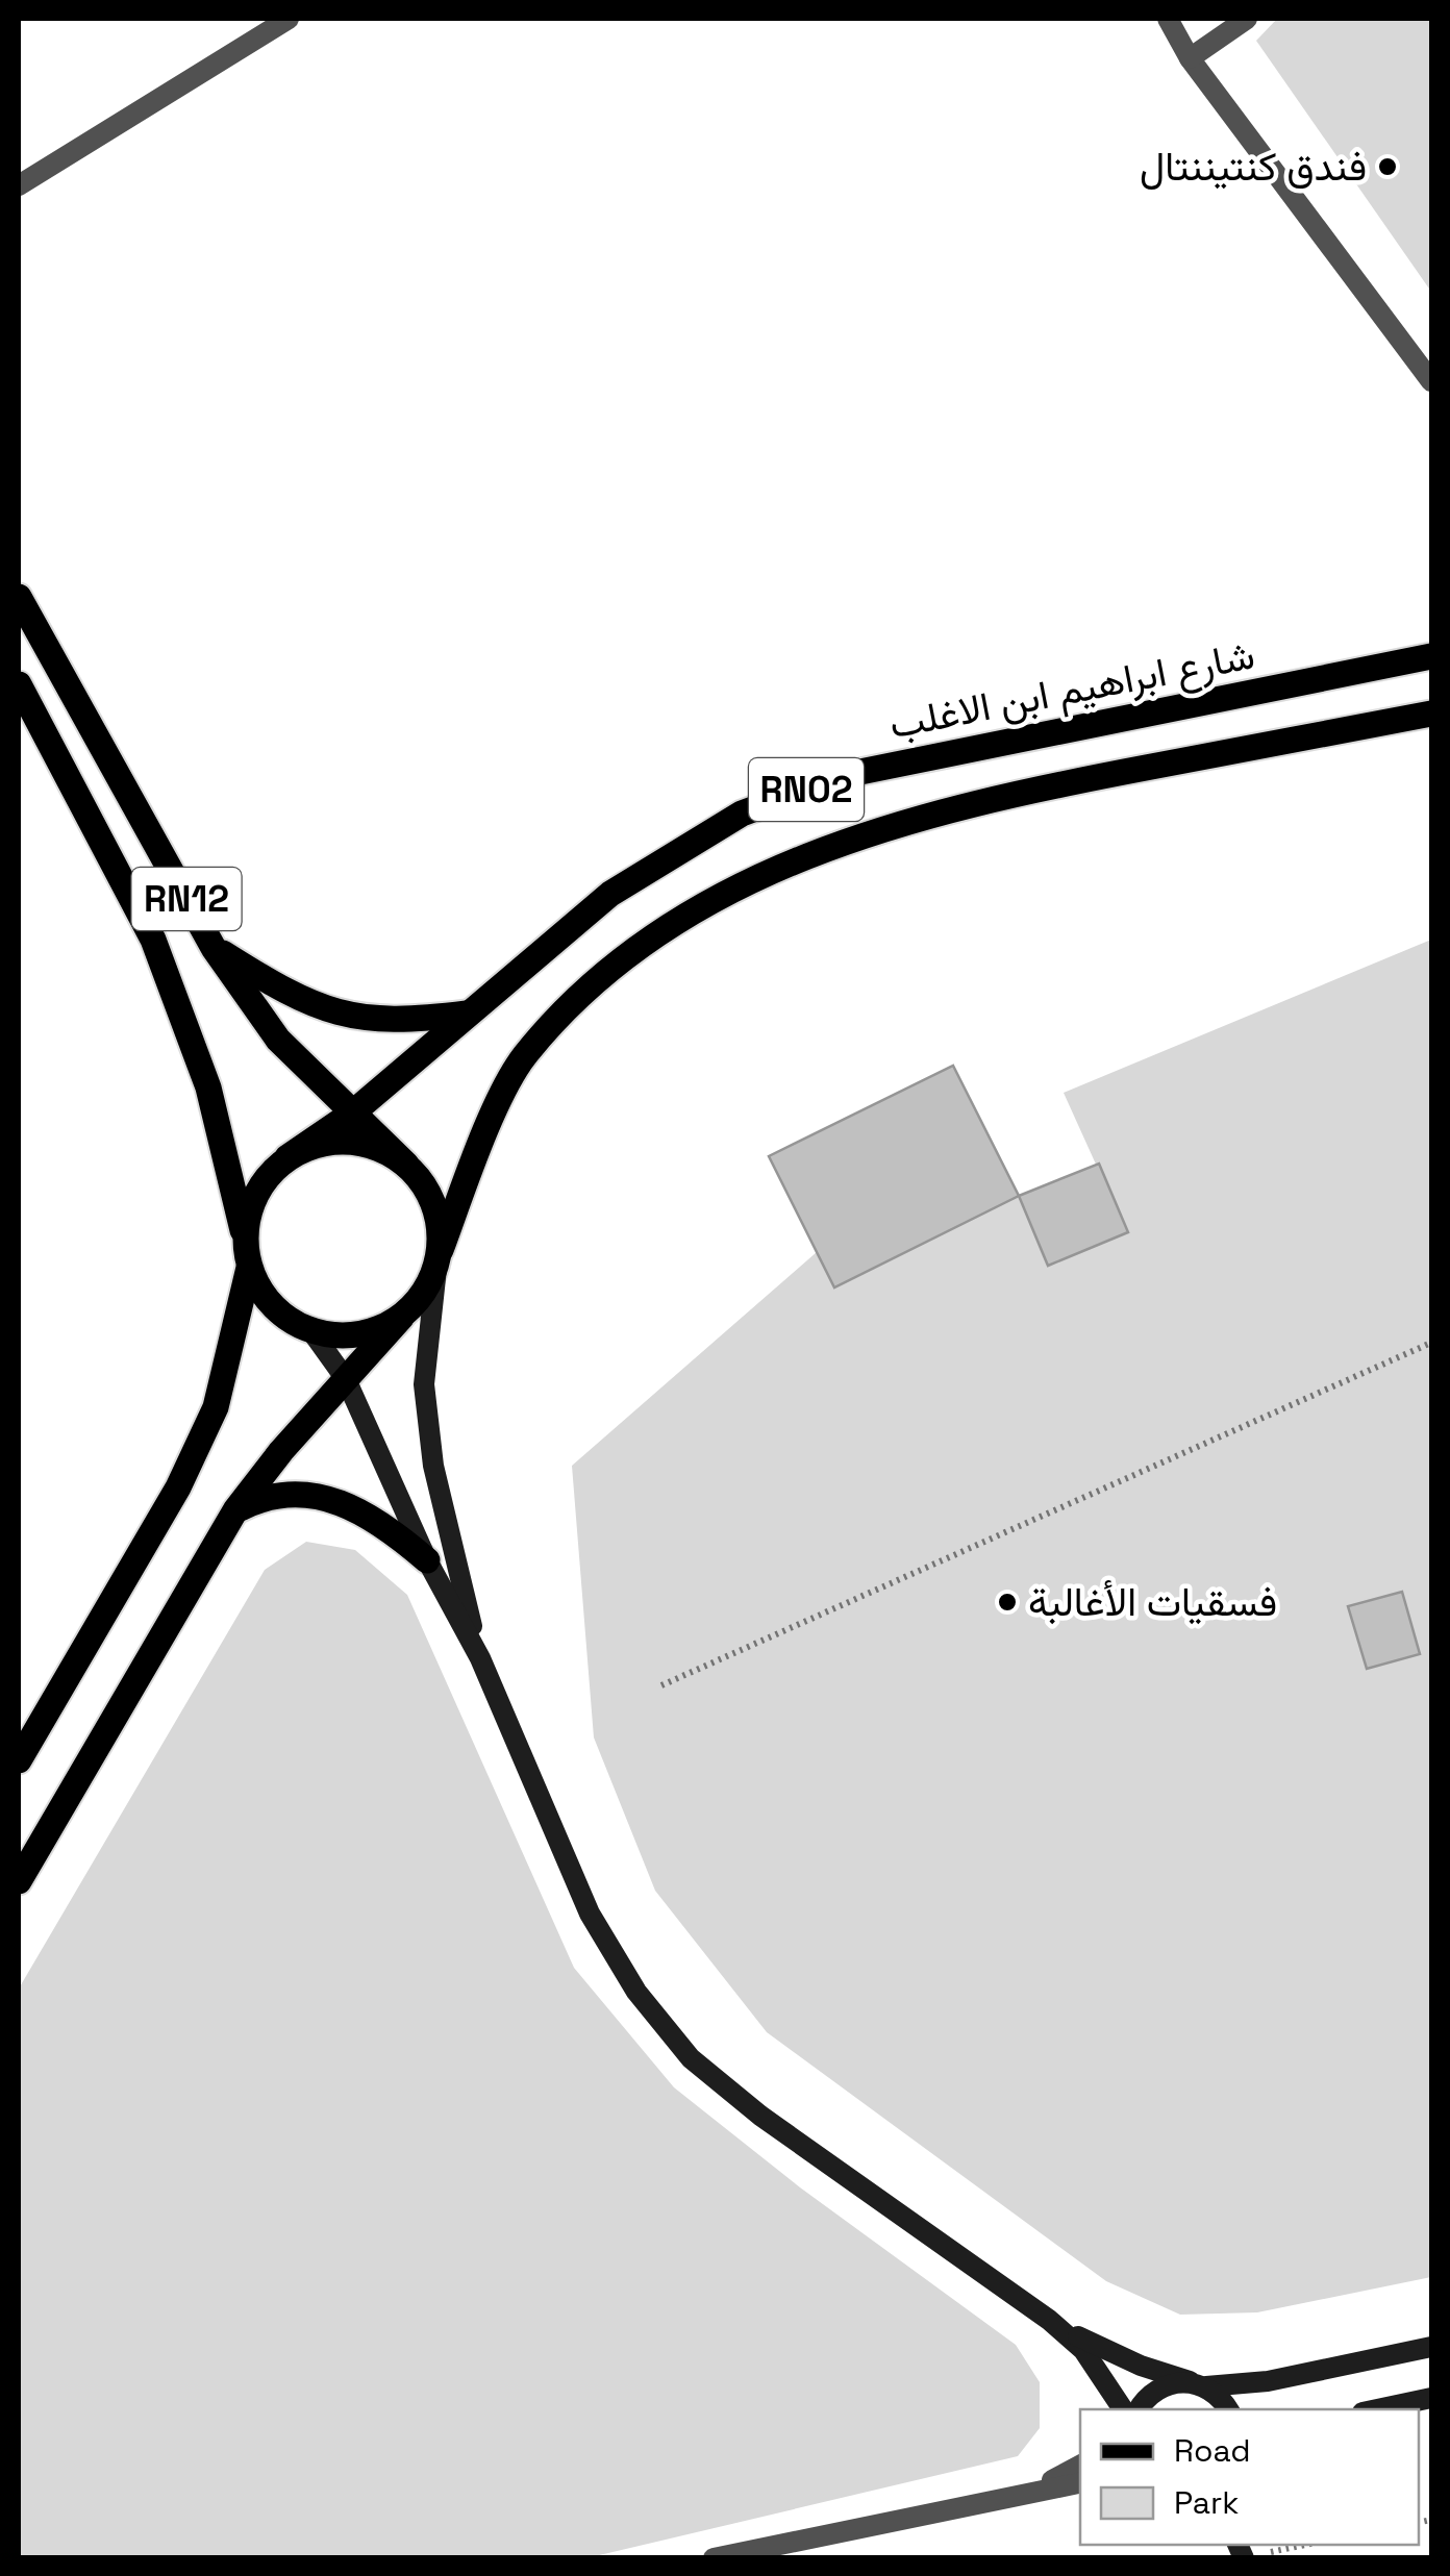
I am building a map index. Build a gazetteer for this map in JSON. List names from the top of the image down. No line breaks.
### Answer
{"streets":{"main road":["شارع ابراهيم ابن الاغلب","RN02","RN12"]},"crossings":[["شارع ابراهيم ابن الاغلب","RN02"],["شارع ابراهيم ابن الاغلب","RN12"],["RN02","RN12"]],"places":["فندق كنتيننتال","فسقيات الأغالبة"],"legend":["Road","Park"]}
